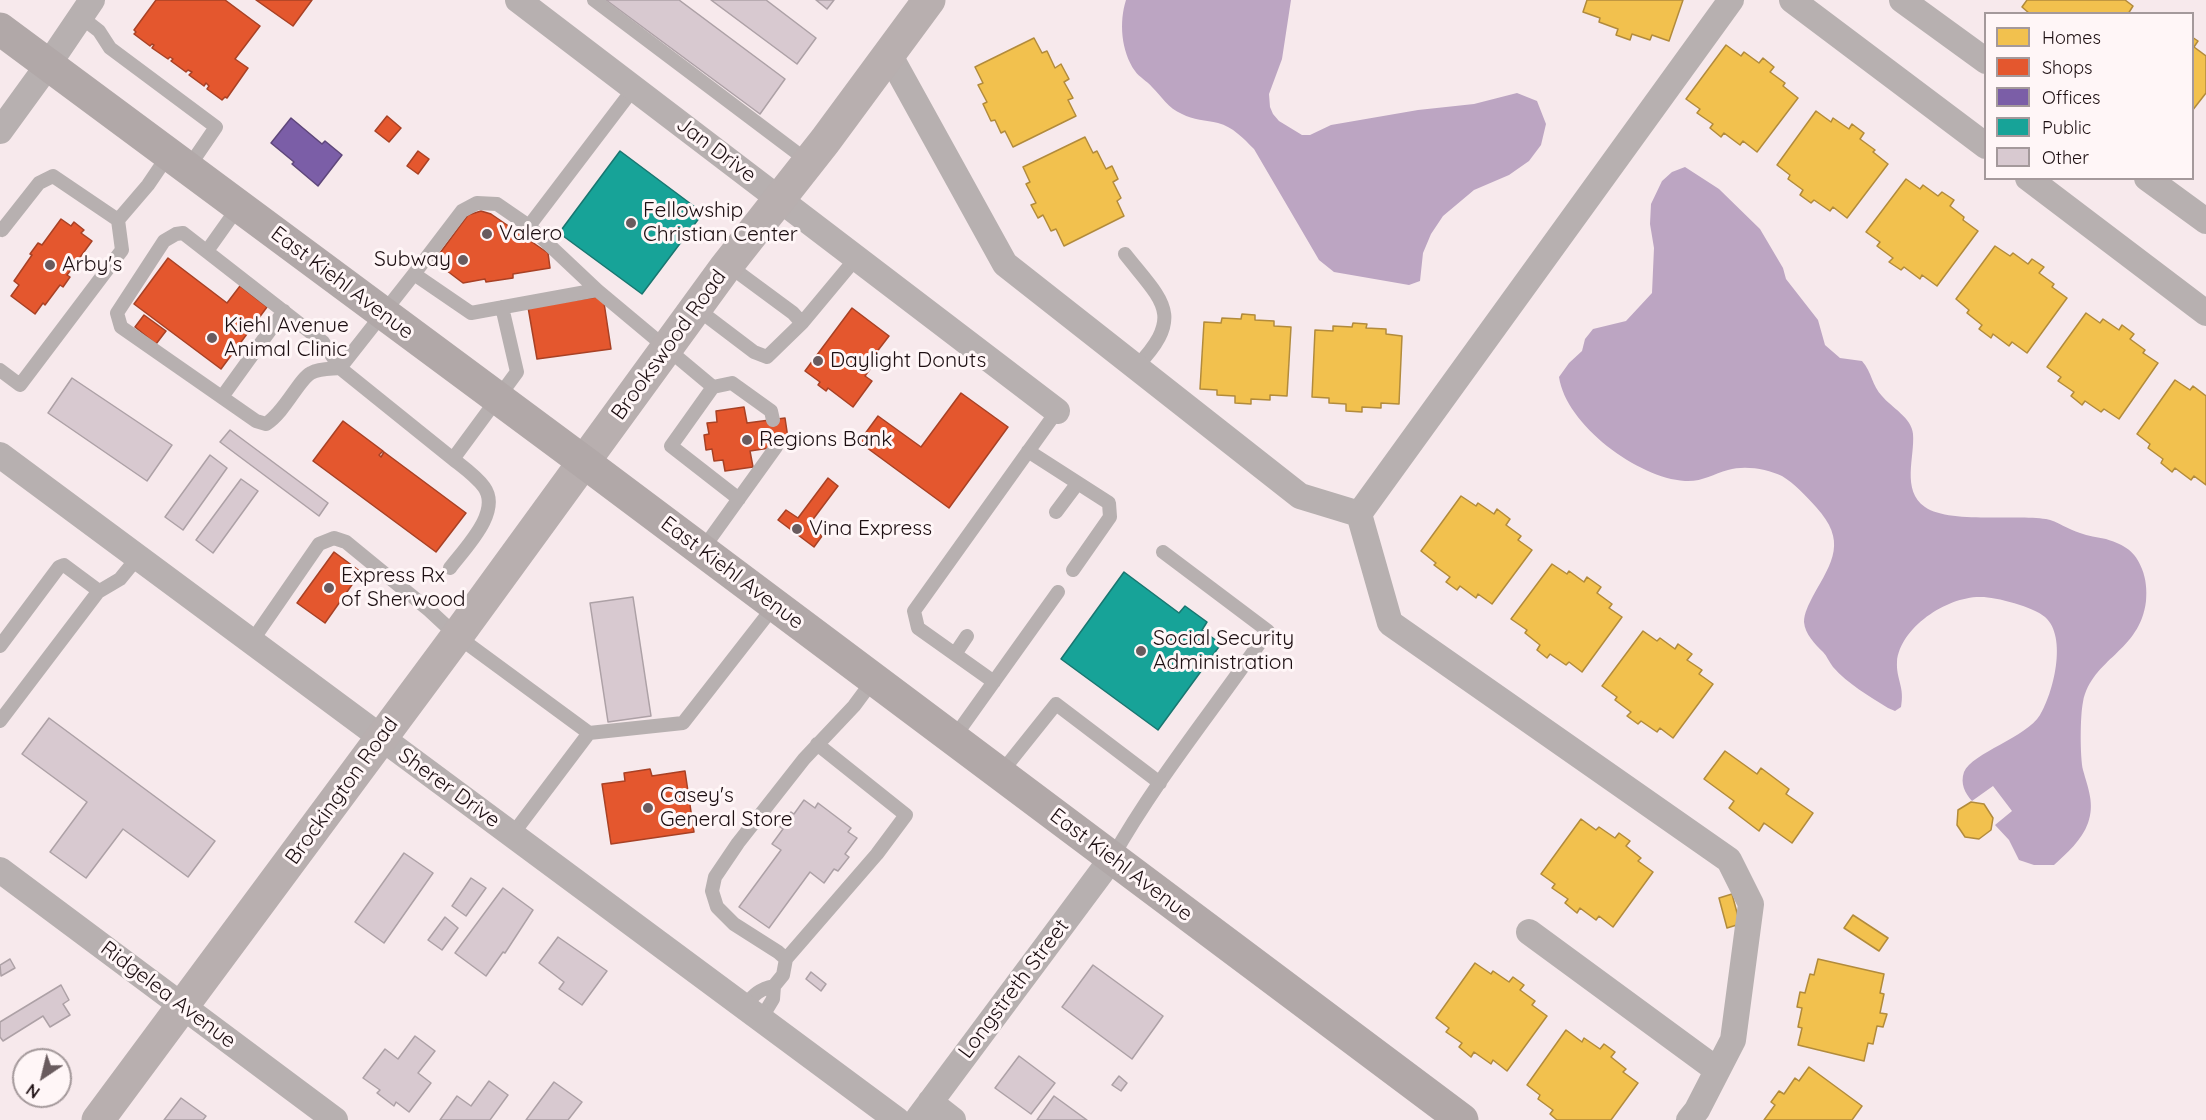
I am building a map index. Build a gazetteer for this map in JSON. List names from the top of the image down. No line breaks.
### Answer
{"streets":{"main road":["East Kiehl Avenue","Brookswood Road","Brockington Road"],"street":["Jan Drive","Sherer Drive","Longstreth Street","Ridgelea Avenue"]},"crossings":[["Jan Drive","Brookswood Road"],["East Kiehl Avenue","Brookswood Road"],["East Kiehl Avenue","Brockington Road"],["East Kiehl Avenue","Longstreth Street"],["Brookswood Road","Brockington Road"],["Sherer Drive","Brockington Road"],["Brockington Road","Ridgelea Avenue"]],"places":["Fellowship Christian Center","Valero","Subway","Arby's","Kiehl Avenue Animal Clinic","Daylight Donuts","Regions Bank","Vina Express","Express Rx of Sherwood","Social Security Administration","Casey's General Store"],"legend":["Homes","Shops","Offices","Public","Other"],"north":"bottom left"}
